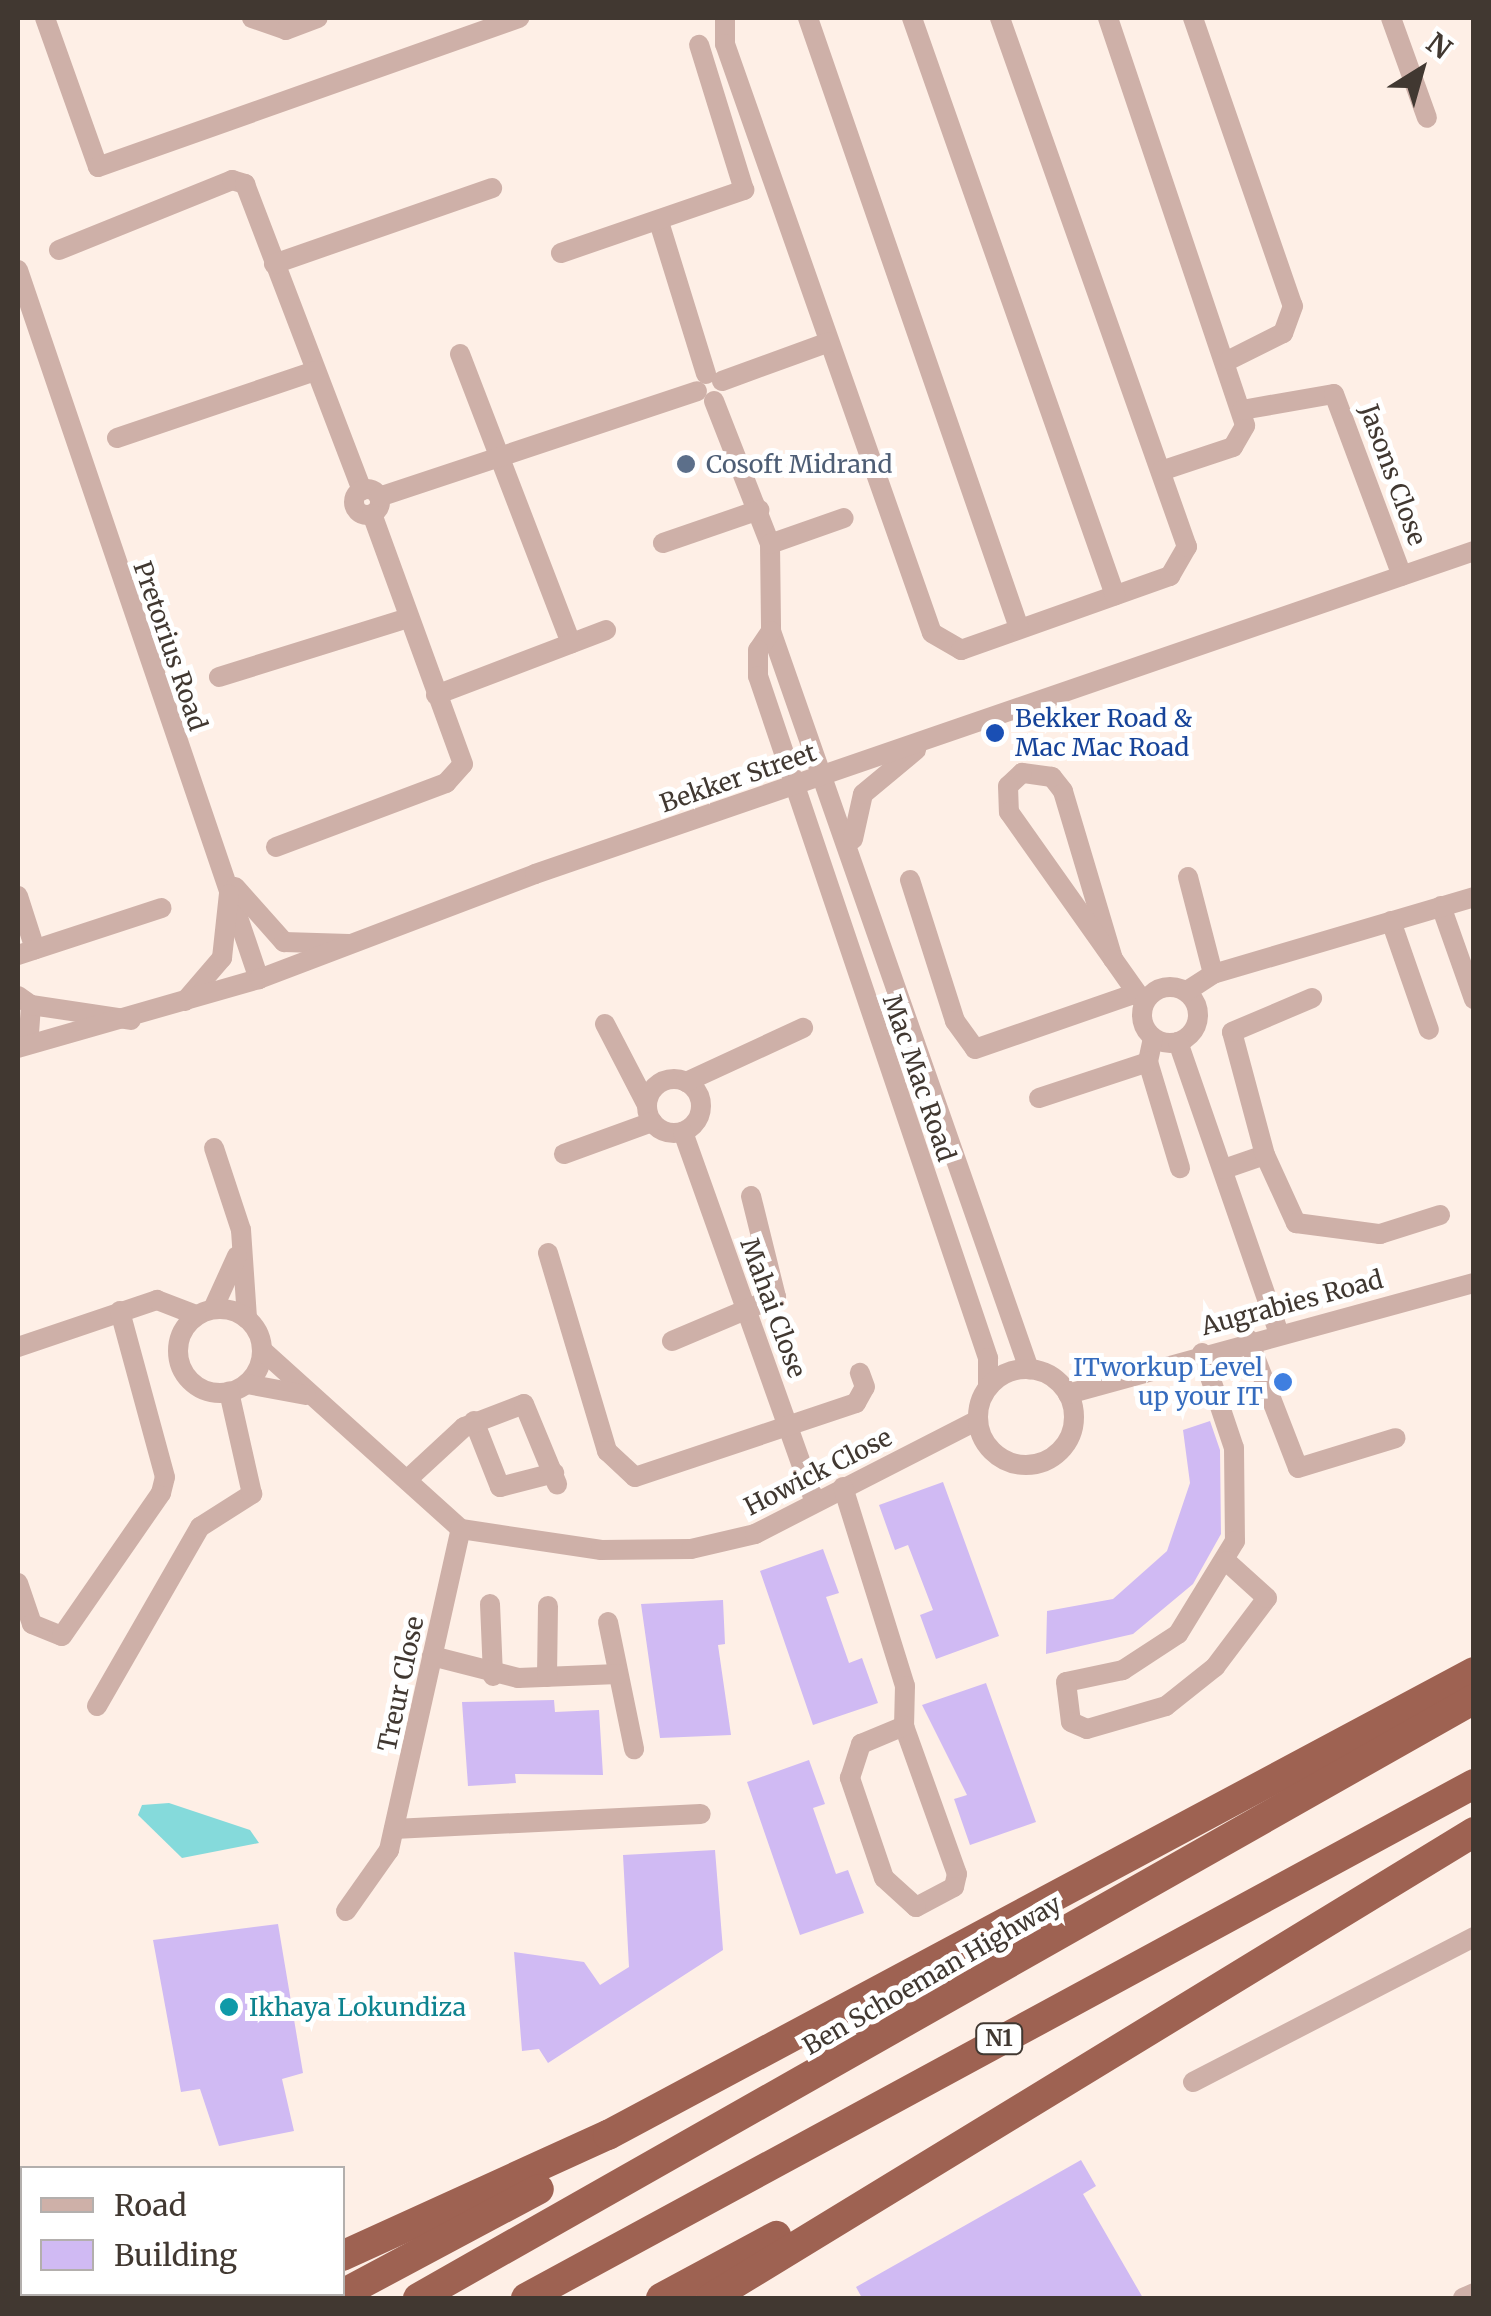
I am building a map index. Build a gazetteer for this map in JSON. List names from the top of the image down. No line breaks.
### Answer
{"streets":{"highway":["Ben Schoeman Highway","N1"],"street":["Jasons Close","Pretorius Road","Bekker Street","Mac Mac Road","Augrabies Road","Mahai Close","Howick Close","Treur Close"]},"crossings":[["Jasons Close","Bekker Street"],["Pretorius Road","Bekker Street"],["Bekker Street","Mac Mac Road"],["Mac Mac Road","Augrabies Road"],["Mac Mac Road","Howick Close"],["Augrabies Road","Howick Close"],["Mahai Close","Howick Close"],["Howick Close","Treur Close"]],"places":["Cosoft Midrand","Bekker Road & Mac Mac Road","ITworkup Level up your IT","Ikhaya Lokundiza"],"legend":["Road","Building"],"north":"top right"}
